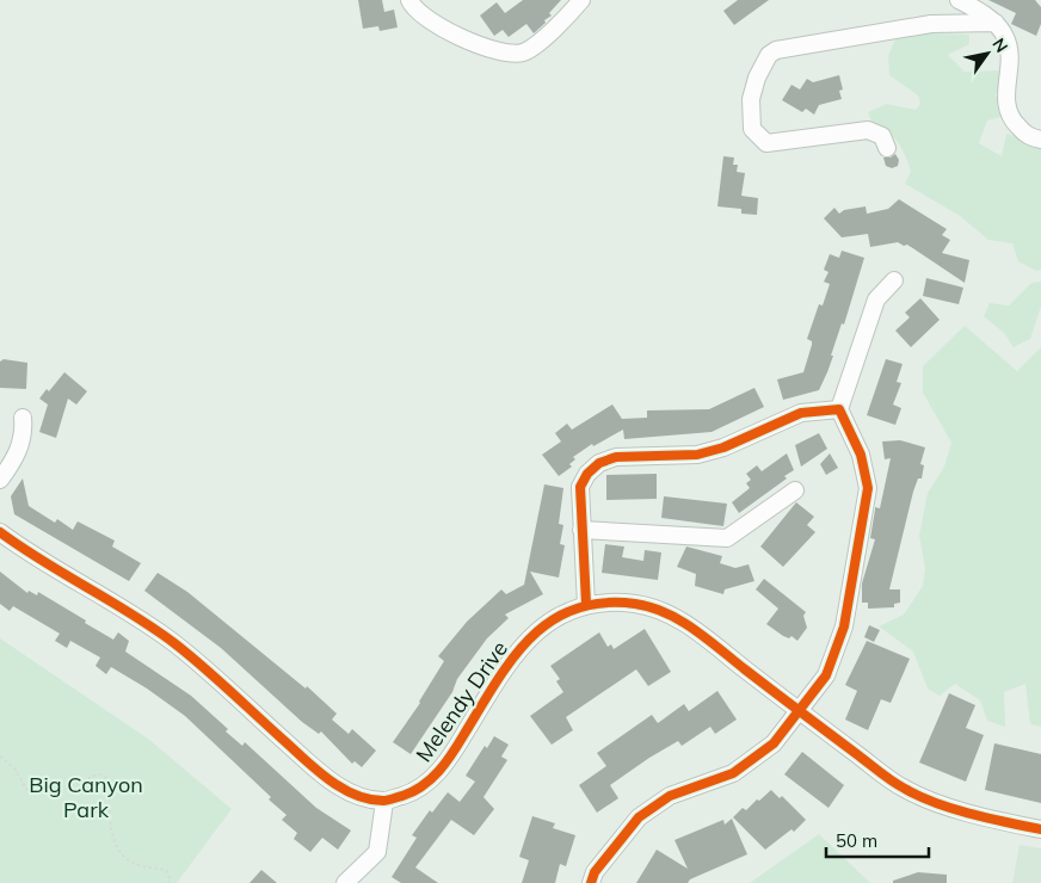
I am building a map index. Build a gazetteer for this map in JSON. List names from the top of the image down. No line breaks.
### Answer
{"streets":{"street":["Melendy Drive"]},"parks":["Big Canyon Park"],"scale_bar":"50 m","north":"top right"}
